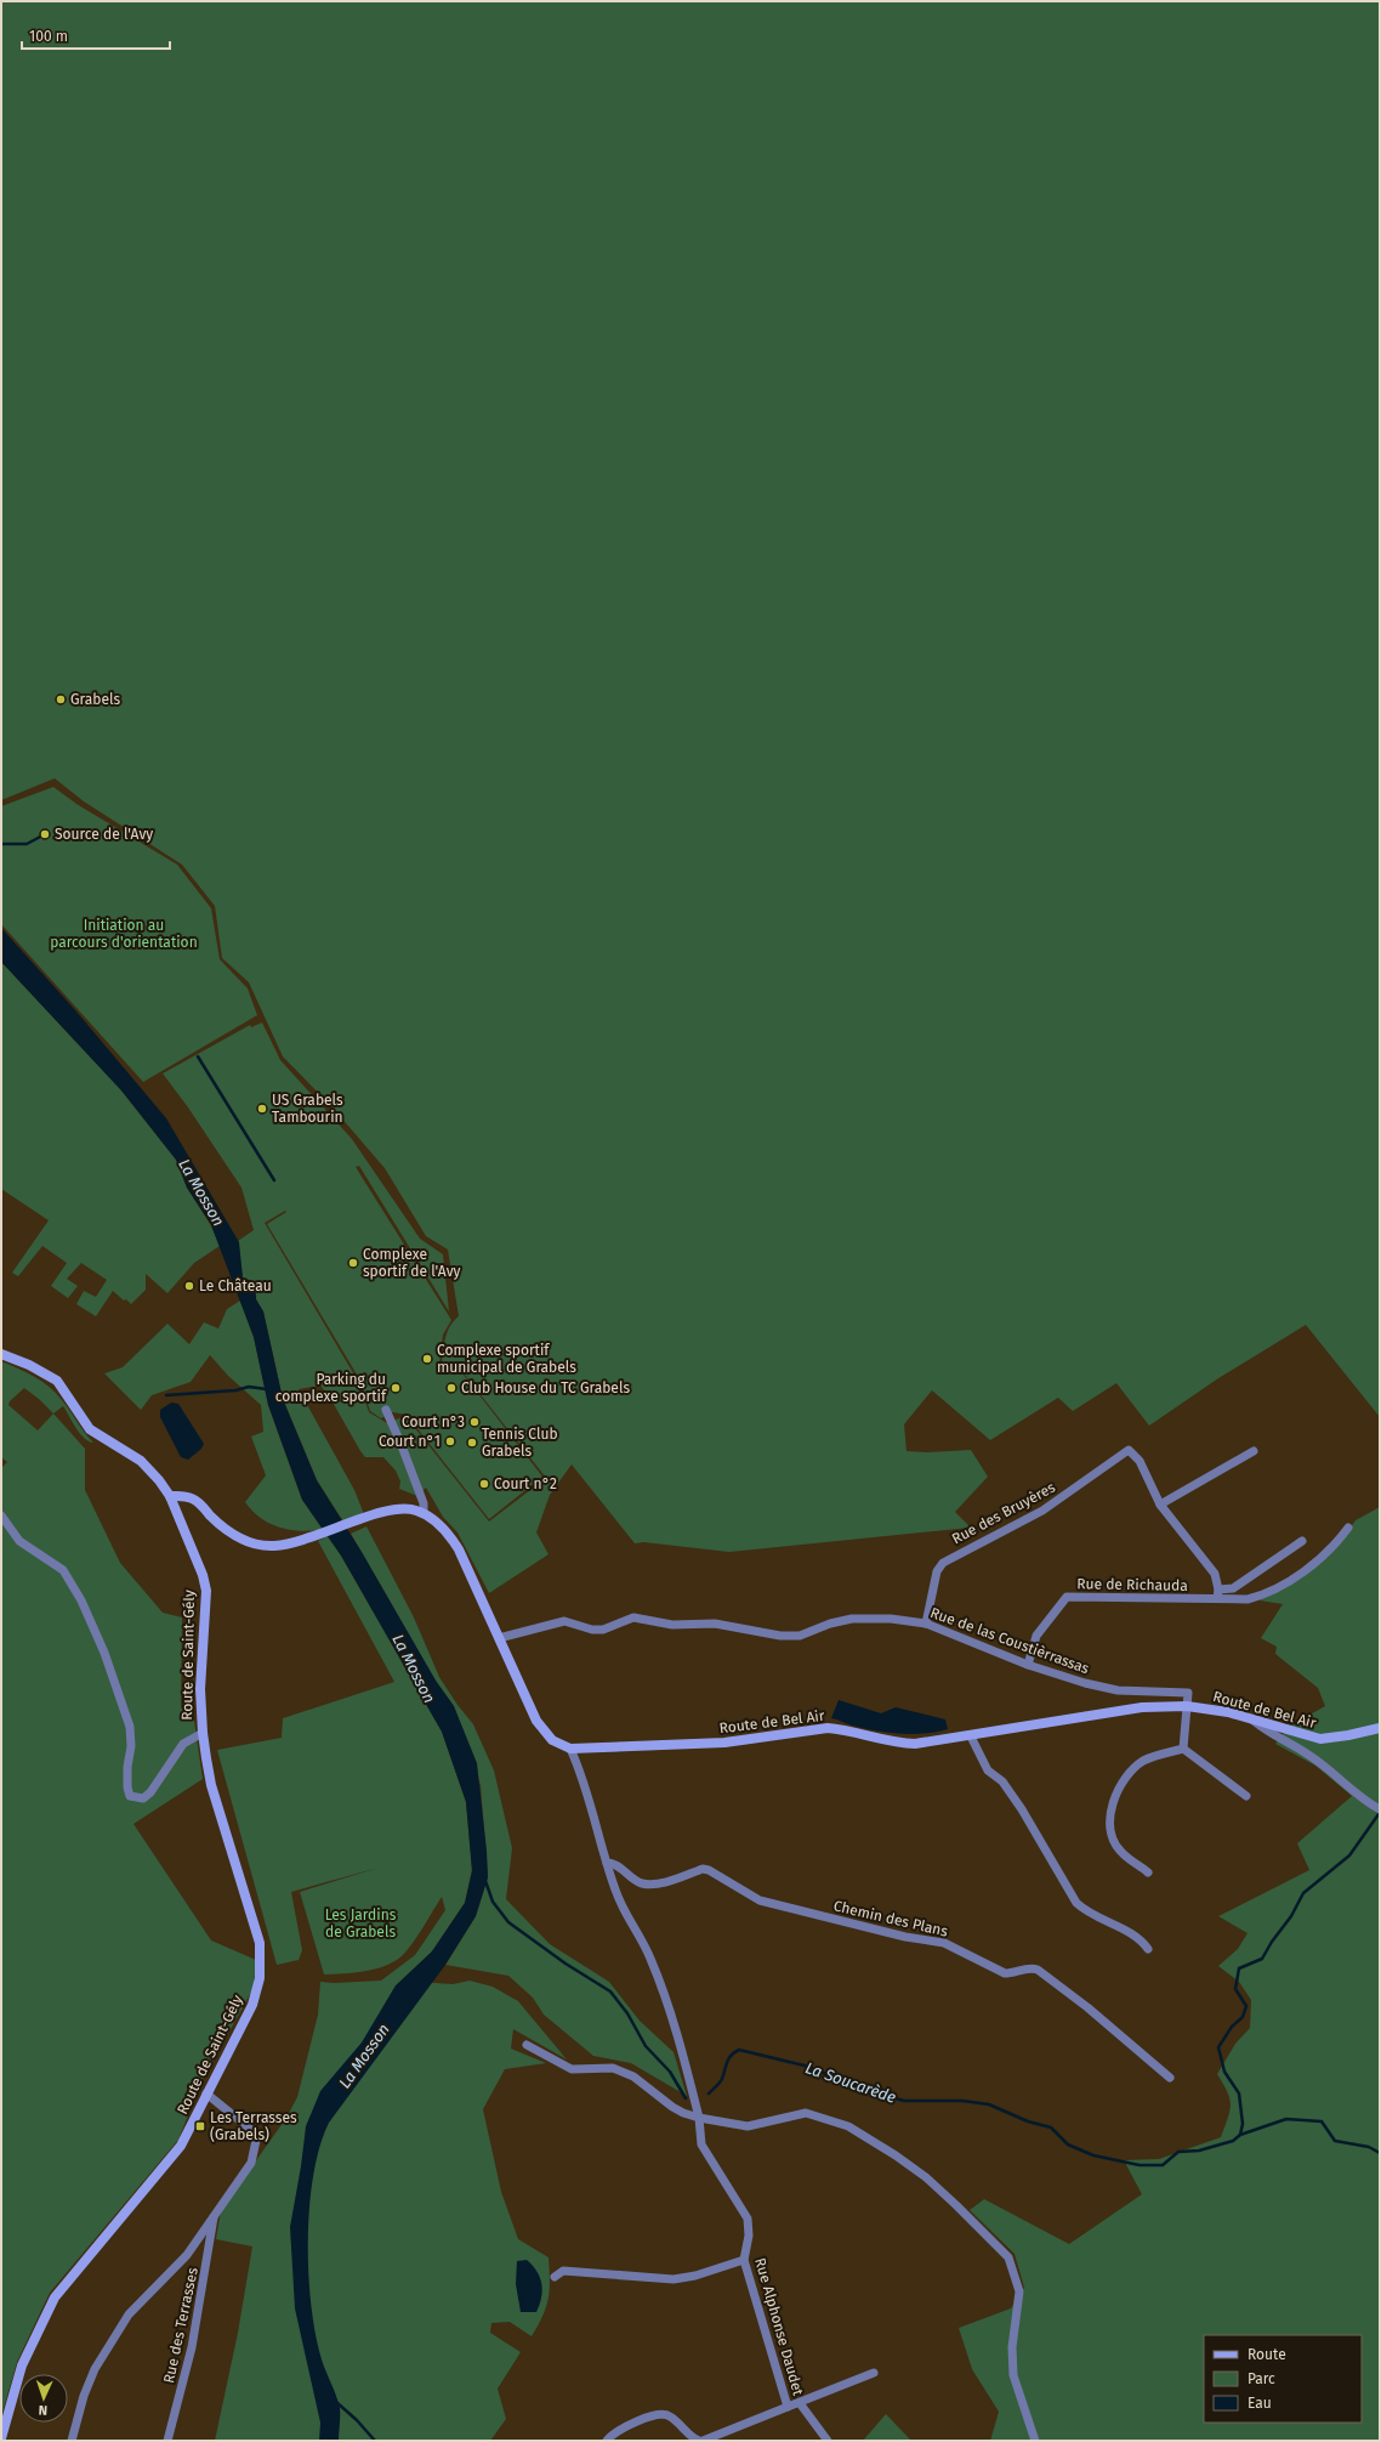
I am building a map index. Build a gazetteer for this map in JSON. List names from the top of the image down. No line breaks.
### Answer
{"streets":{"street":["Rue des Bruyères","Rue de Richauda","Rue de las Coustièrrassas","Route de Saint-Gély","Route de Bel Air","Chemin des Plans","Rue des Terrasses","Rue Alphonse Daudet"]},"crossings":[["Rue des Bruyères","Rue de las Coustièrrassas"],["Rue de Richauda","Rue de las Coustièrrassas"],["Rue de las Coustièrrassas","Route de Bel Air"],["Route de Saint-Gély","Rue des Terrasses"],["Route de Bel Air","Rue Alphonse Daudet"],["Chemin des Plans","Rue Alphonse Daudet"]],"water":["La Mosson","La Soucarède"],"parks":["Initiation au parcours d'orientation","Les Jardins de Grabels"],"places":{"other":["Grabels","Source de l'Avy","US Grabels Tambourin","Complexe sportif de l'Avy","Le Château","Complexe sportif municipal de Grabels","Parking du complexe sportif","Club House du TC Grabels","Court n°3","Court n°1","Tennis Club Grabels","Court n°2"],"transit":["Les Terrasses (Grabels)"]},"legend":["Route","Parc","Eau"],"scale_bar":"100 m","north":"bottom"}
